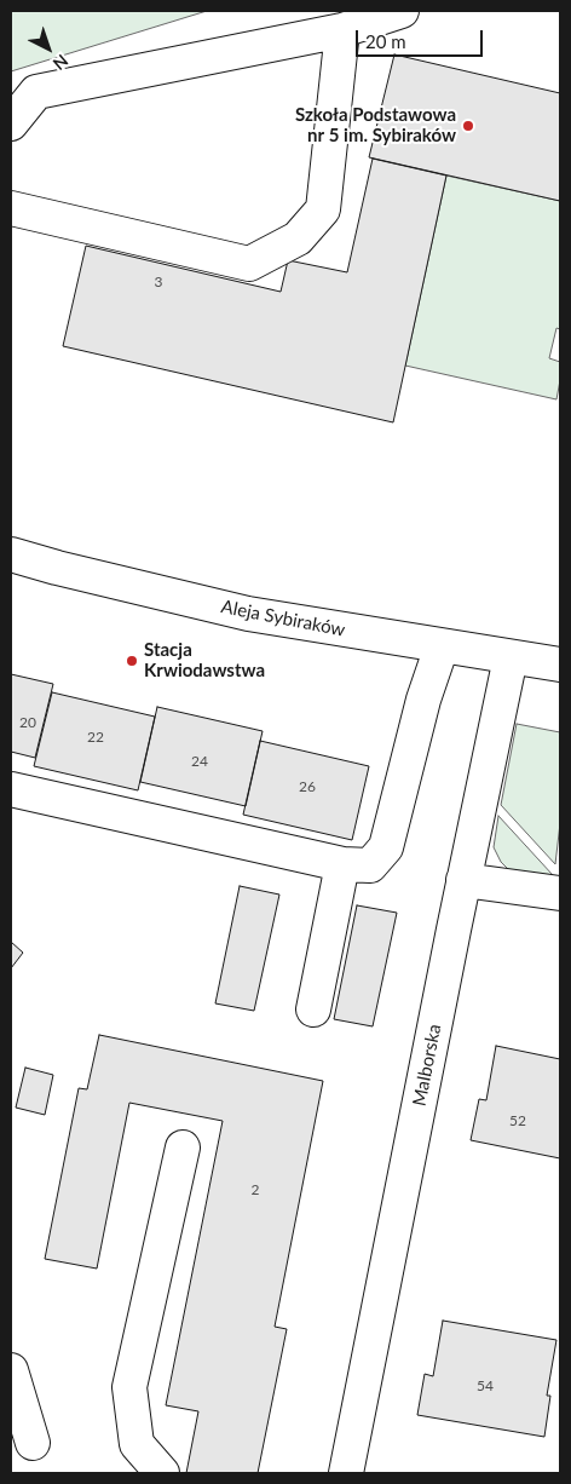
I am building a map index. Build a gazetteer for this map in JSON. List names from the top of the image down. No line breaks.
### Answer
{"streets":{"street":["Aleja Sybiraków","Malborska"]},"crossings":[["Aleja Sybiraków","Malborska"]],"places":["Szkoła Podstawowa nr 5 im. Sybiraków","Stacja Krwiodawstwa"],"house_numbers":["3","20","22","24","26","52","2","54"],"scale_bar":"20 m","north":"bottom right"}
